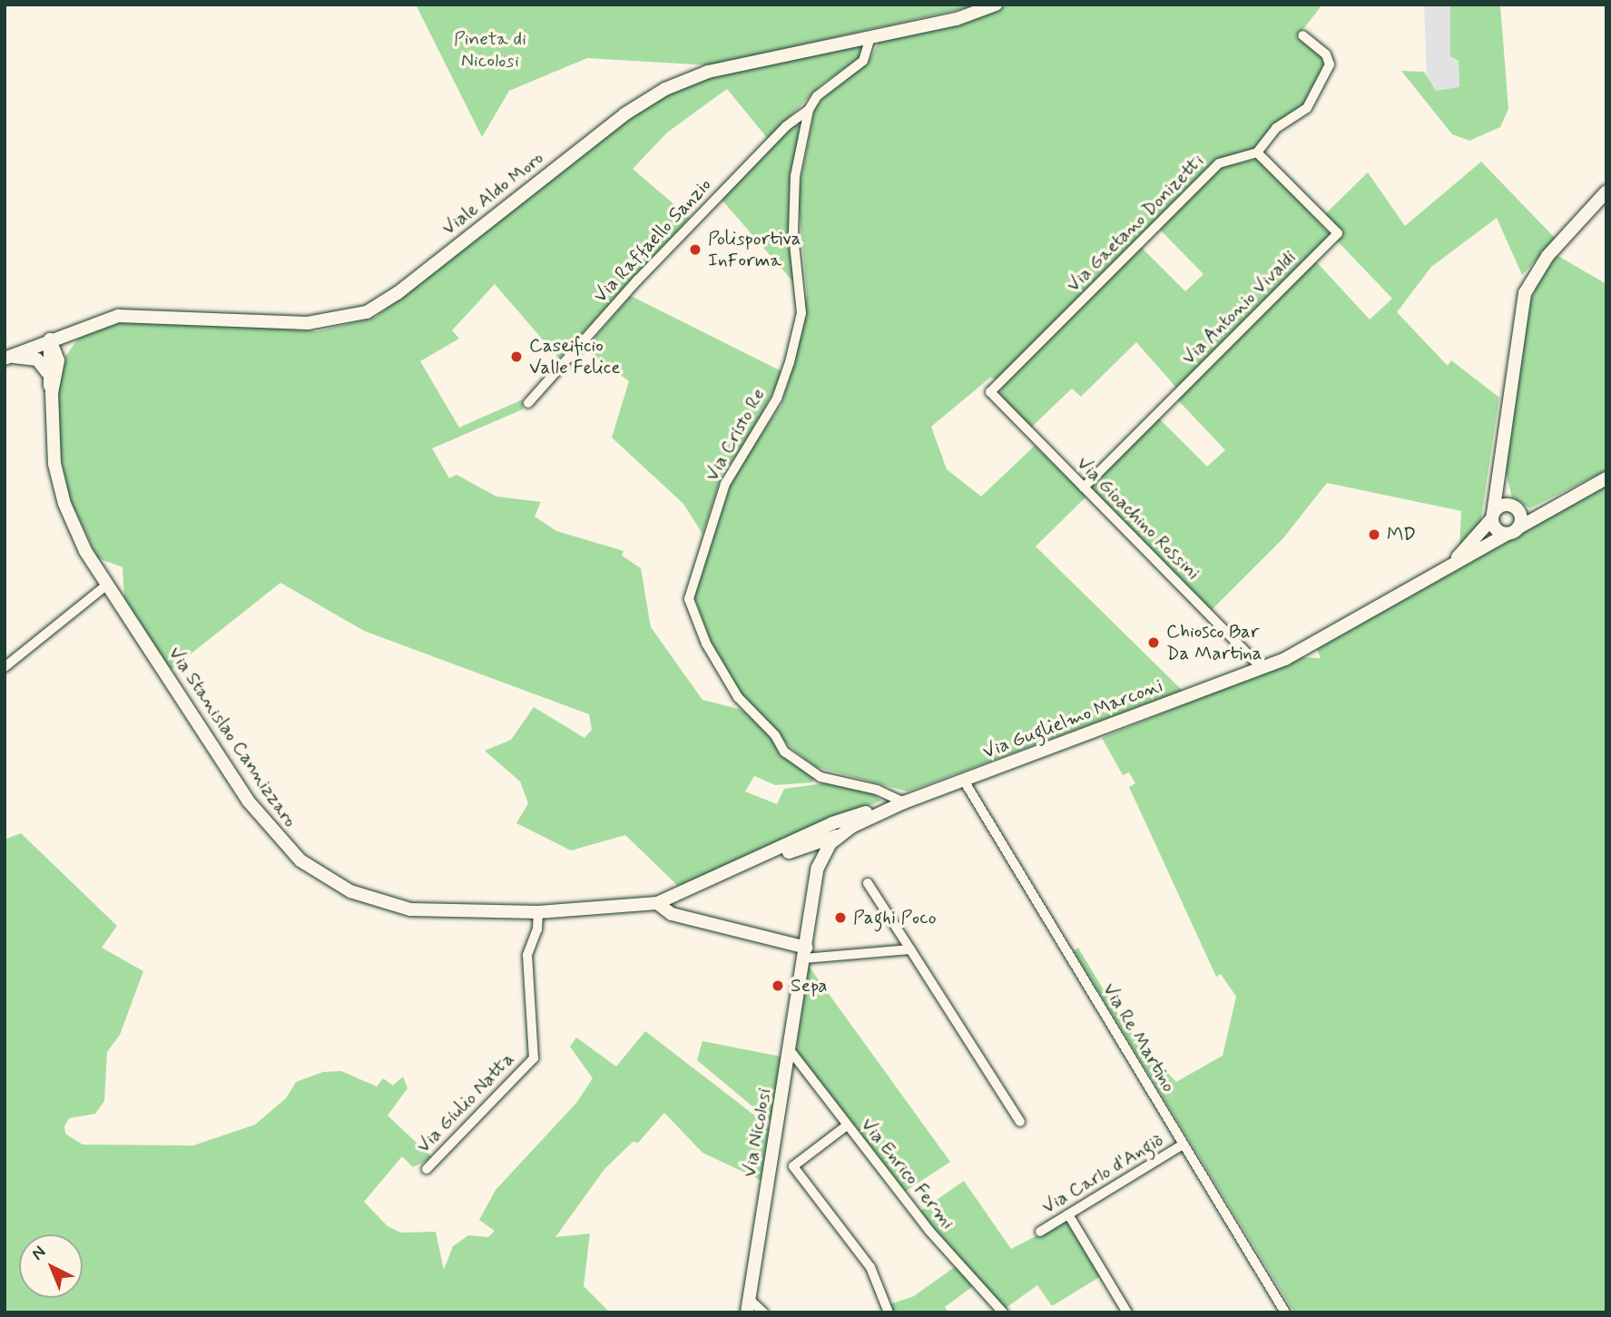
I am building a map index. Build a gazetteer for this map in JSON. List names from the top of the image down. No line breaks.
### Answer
{"streets":{"street":["Viale Aldo Moro","Via Gaetano Donizetti","Via Raffaello Sanzio","Via Antonio Vivaldi","Via Cristo Re","Via Gioachino Rossini","Via Guglielmo Marconi","Via Stanislao Cannizzaro","Via Re Martino","Via Giulio Natta","Via Nicolosi","Via Enrico Fermi","Via Carlo d'Angiò"]},"crossings":[["Via Gaetano Donizetti","Via Antonio Vivaldi"],["Via Gaetano Donizetti","Via Gioachino Rossini"],["Via Raffaello Sanzio","Via Cristo Re"],["Via Antonio Vivaldi","Via Gioachino Rossini"],["Via Cristo Re","Via Guglielmo Marconi"],["Via Gioachino Rossini","Via Guglielmo Marconi"],["Via Guglielmo Marconi","Via Re Martino"],["Via Guglielmo Marconi","Via Nicolosi"],["Via Stanislao Cannizzaro","Via Giulio Natta"],["Via Re Martino","Via Carlo d'Angiò"],["Via Nicolosi","Via Enrico Fermi"]],"parks":["Pineta di Nicolosi"],"places":["Polisportiva InForma","Caseificio Valle Felice","MD","Chiosco Bar Da Martina","Paghi Poco","Sepa"],"north":"top left"}
